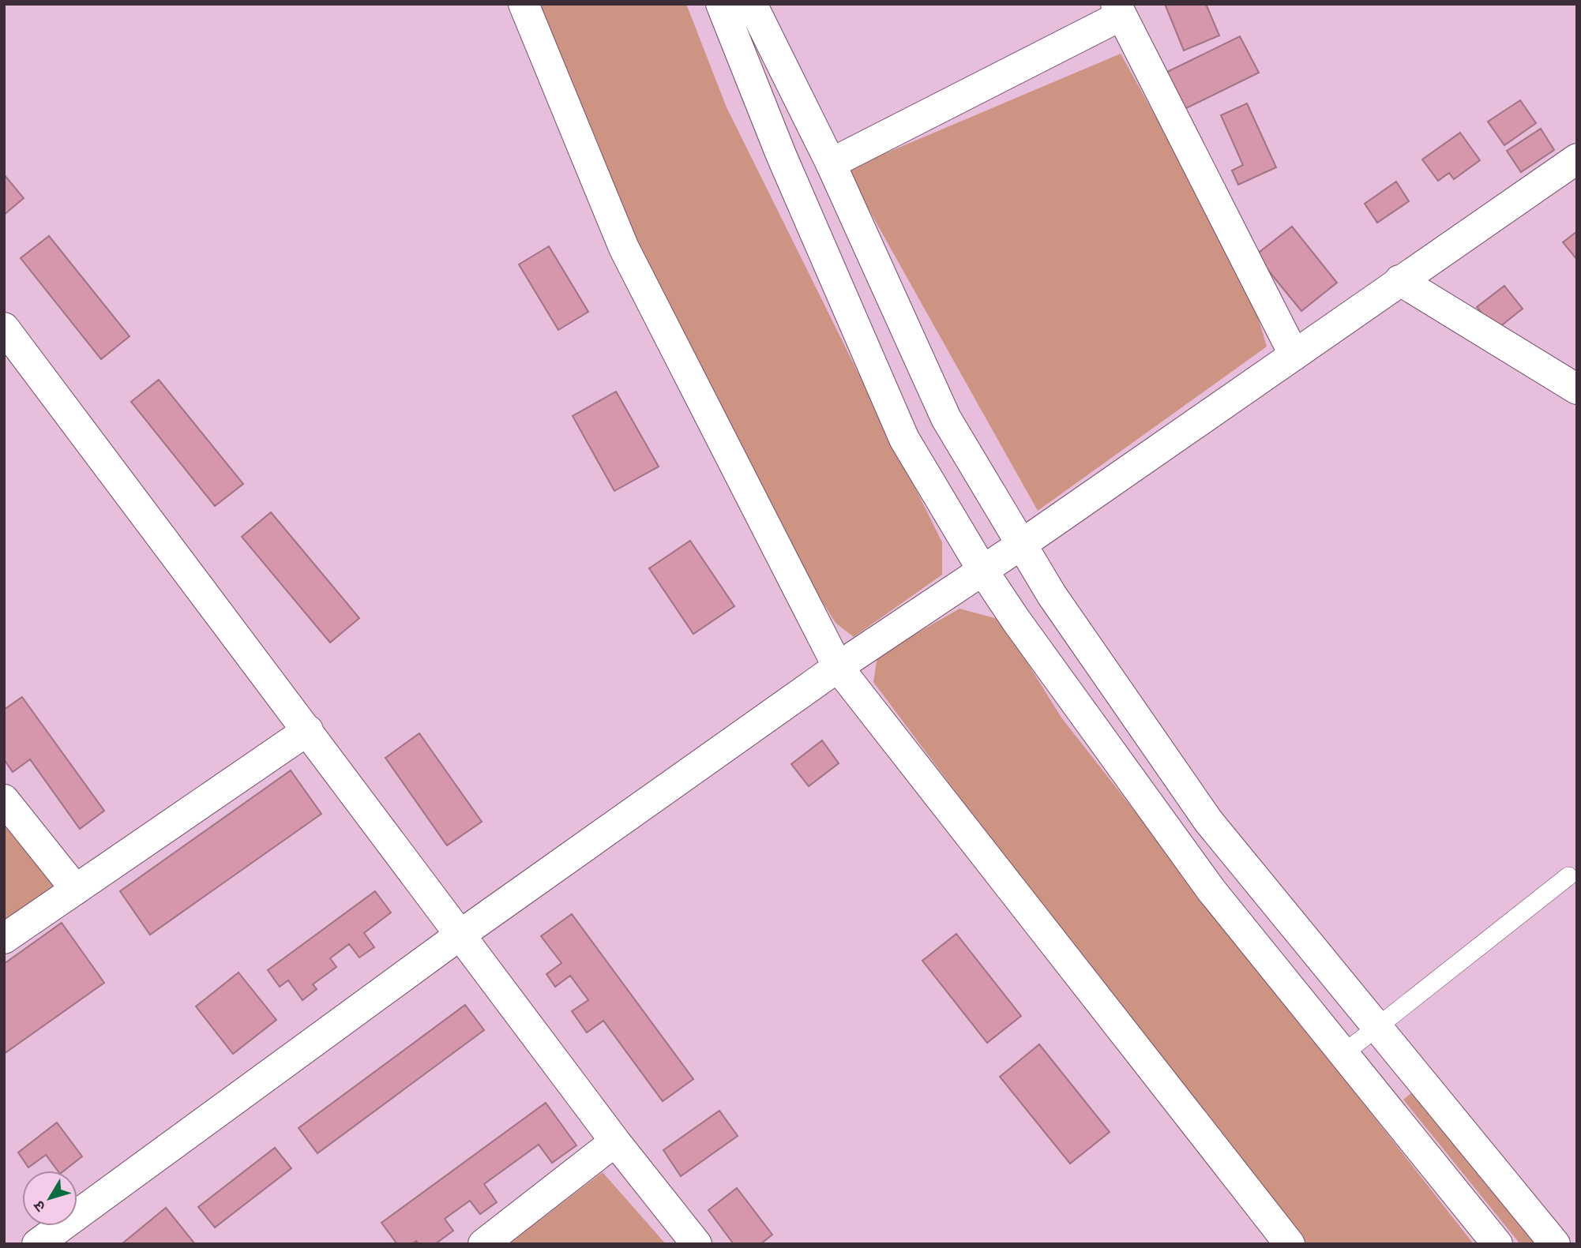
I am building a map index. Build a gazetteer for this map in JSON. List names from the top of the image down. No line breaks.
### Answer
{"north":"bottom left"}
